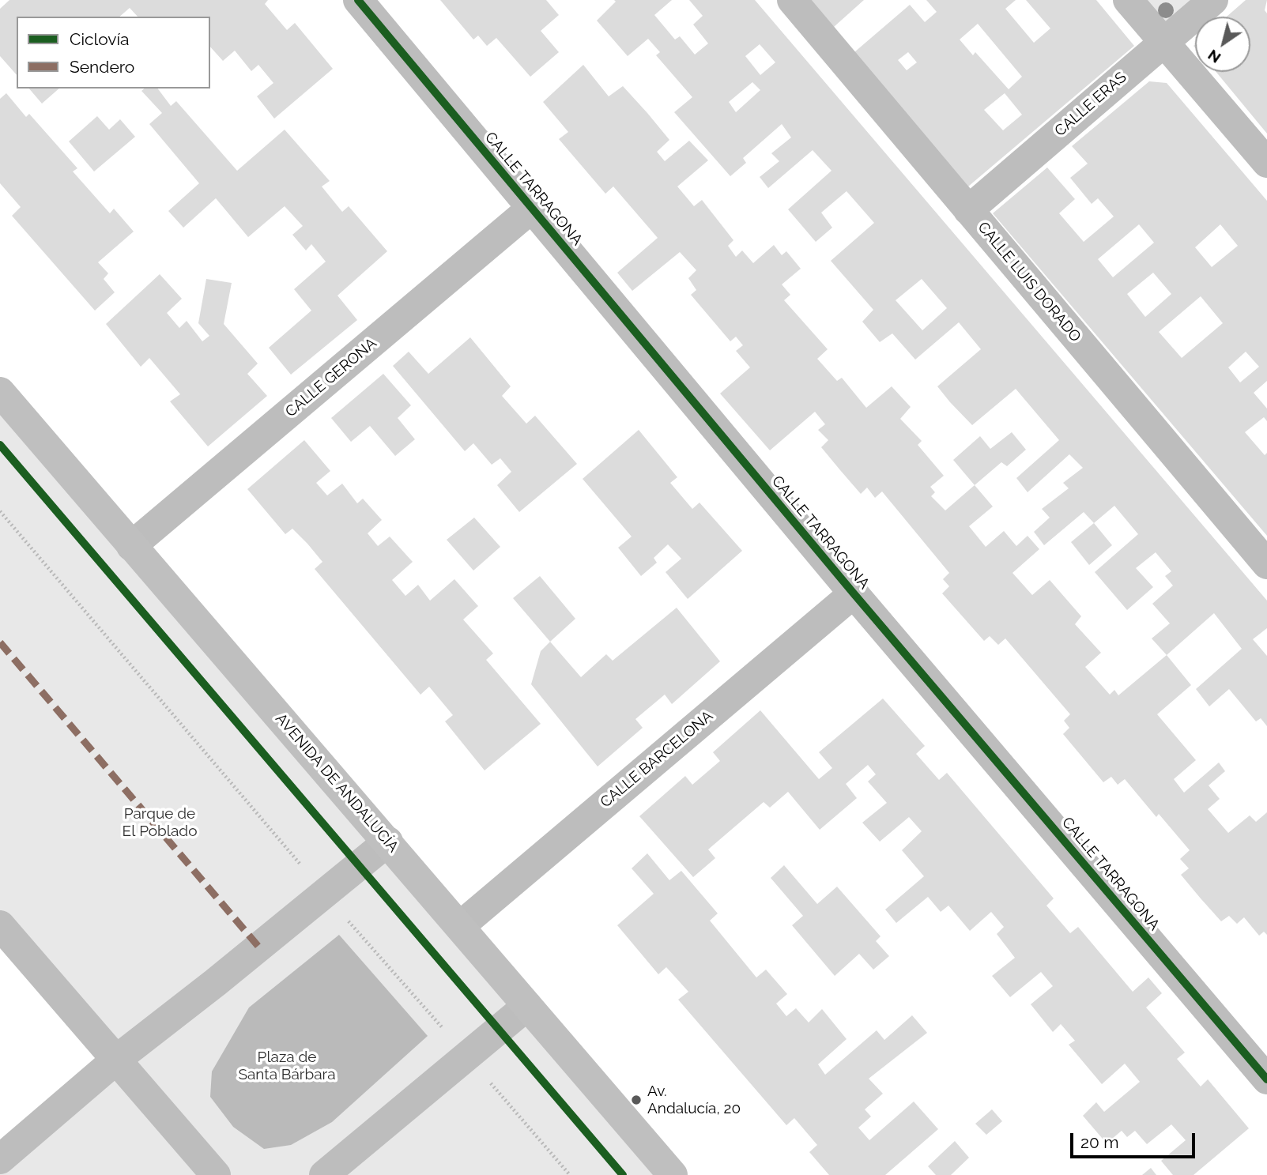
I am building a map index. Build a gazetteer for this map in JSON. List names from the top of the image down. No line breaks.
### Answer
{"streets":{"street":["CALLE ERAS","CALLE TARRAGONA","CALLE LUIS DORADO","CALLE GERONA","CALLE BARCELONA","AVENIDA DE ANDALUCÍA"]},"crossings":[["CALLE ERAS","CALLE LUIS DORADO"],["CALLE TARRAGONA","CALLE GERONA"],["CALLE TARRAGONA","CALLE BARCELONA"],["CALLE GERONA","AVENIDA DE ANDALUCÍA"],["CALLE BARCELONA","AVENIDA DE ANDALUCÍA"]],"parks":["Parque de El Poblado","Plaza de Santa Bárbara"],"places":["Av. Andalucía, 20"],"legend":["Ciclovía","Sendero"],"scale_bar":"20 m","north":"bottom left"}
